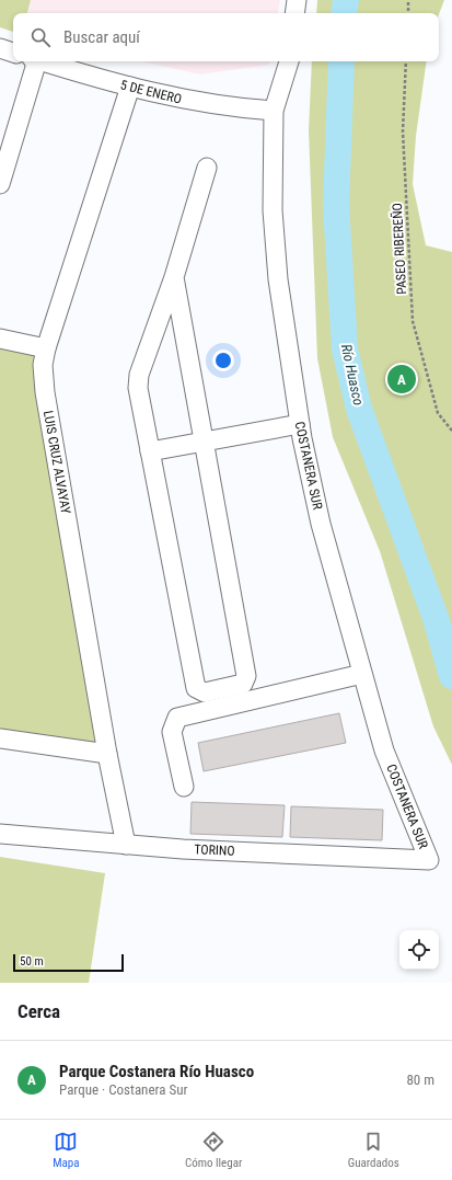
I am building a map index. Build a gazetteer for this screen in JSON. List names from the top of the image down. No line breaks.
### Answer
{"streets":{"street":["5 DE ENERO","LUIS CRUZ ALVAYAY","COSTANERA SUR","TORINO"],"path":["PASEO RIBEREÑO"]},"crossings":[["5 DE ENERO","LUIS CRUZ ALVAYAY"],["5 DE ENERO","COSTANERA SUR"],["LUIS CRUZ ALVAYAY","TORINO"],["COSTANERA SUR","TORINO"]],"water":["Río Huasco"],"scale_bar":"50 m","page":{"search":"Buscar aquí","pins":"A","scale":"50 m","heading":"Cerca","list":[{"mark":"A","name":"Parque Costanera Río Huasco","note":"Parque · Costanera Sur","value":"80 m"}],"nav":["Mapa","Cómo llegar","Guardados"]}}
